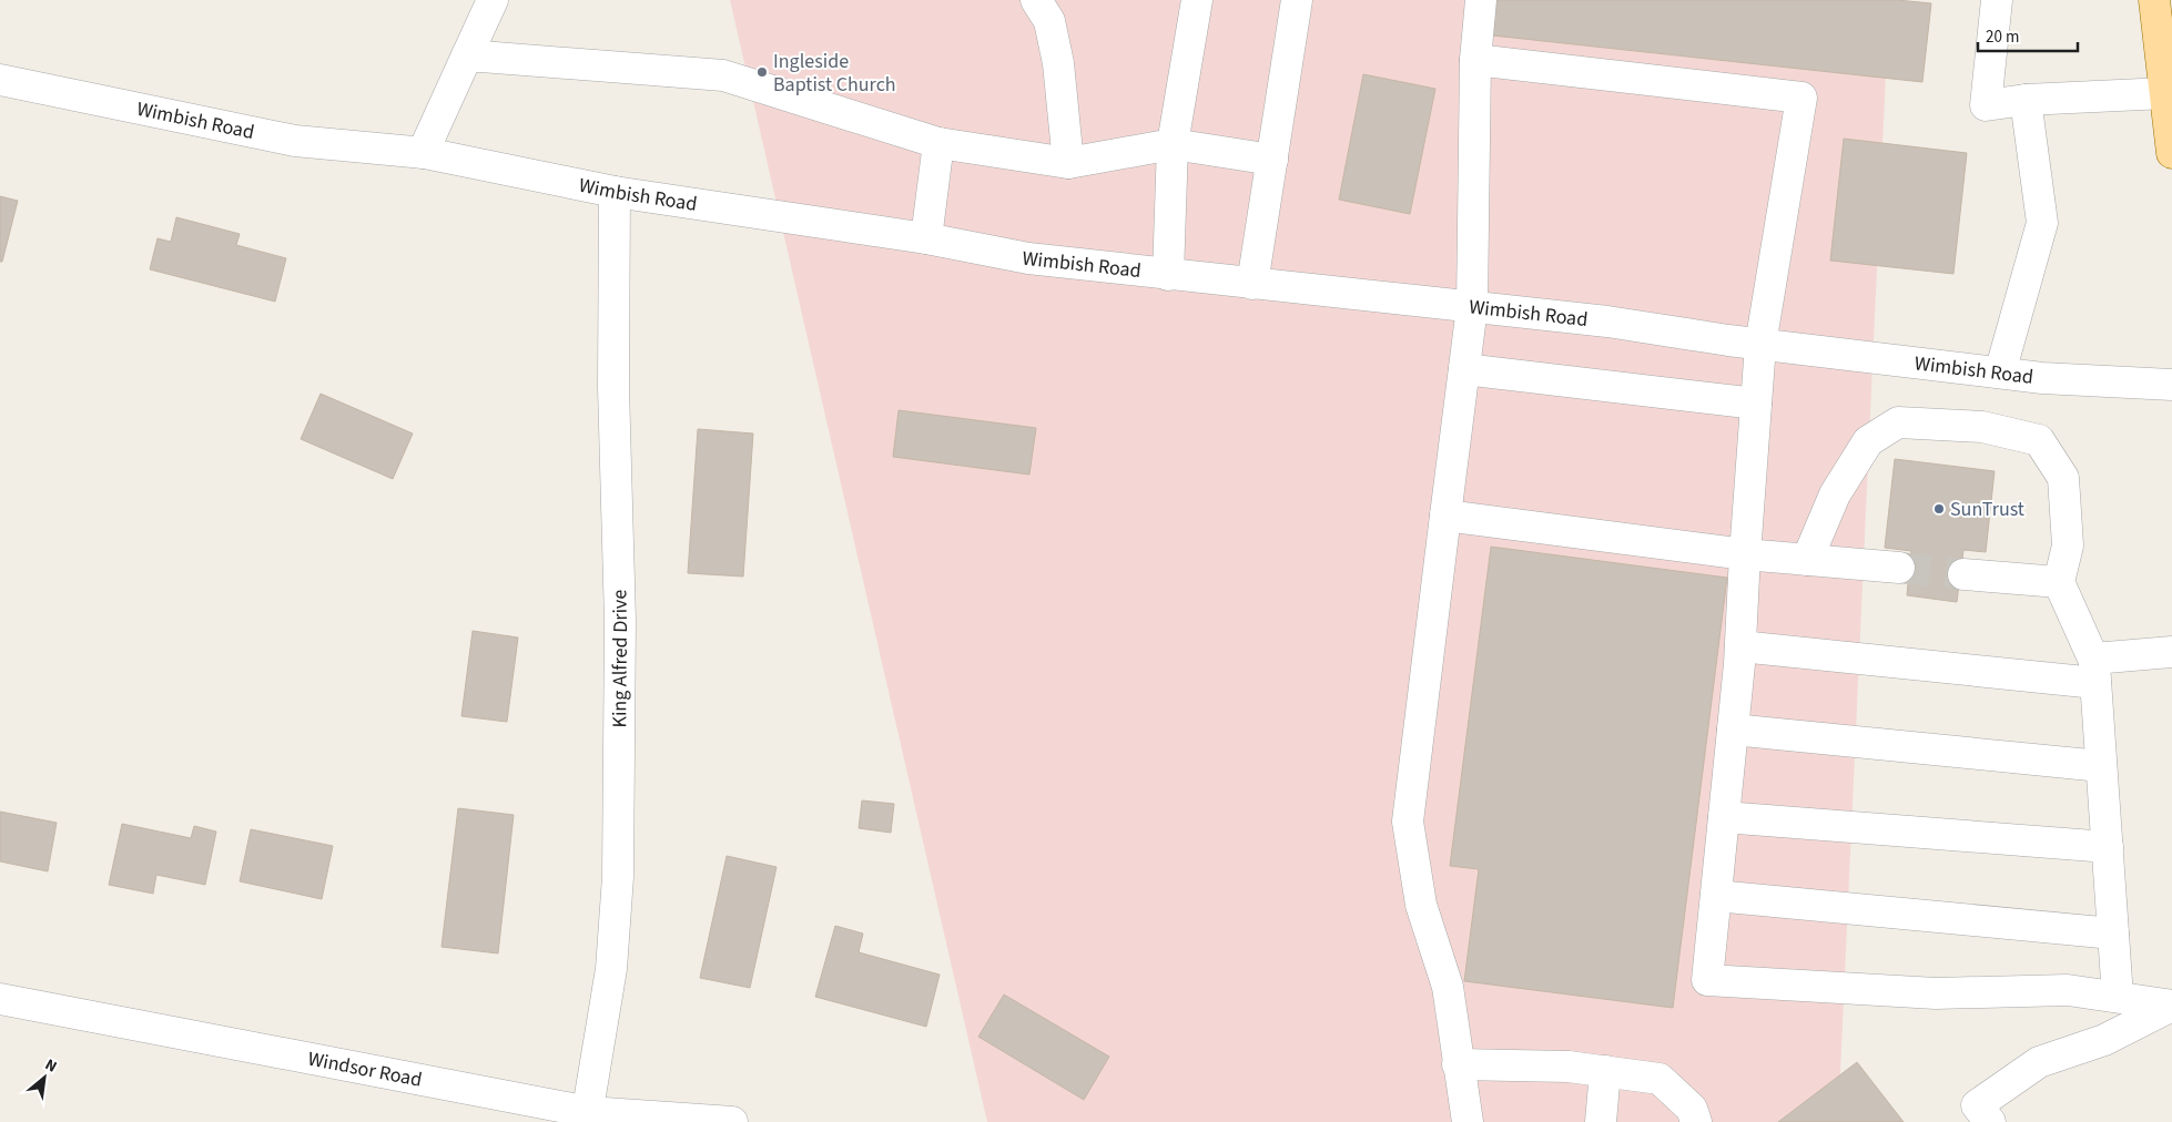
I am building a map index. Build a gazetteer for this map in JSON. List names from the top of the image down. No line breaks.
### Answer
{"streets":{"street":["Wimbish Road","King Alfred Drive","Windsor Road"]},"crossings":[["Wimbish Road","King Alfred Drive"],["King Alfred Drive","Windsor Road"]],"places":["Ingleside Baptist Church","SunTrust"],"scale_bar":"20 m","north":"top right"}
